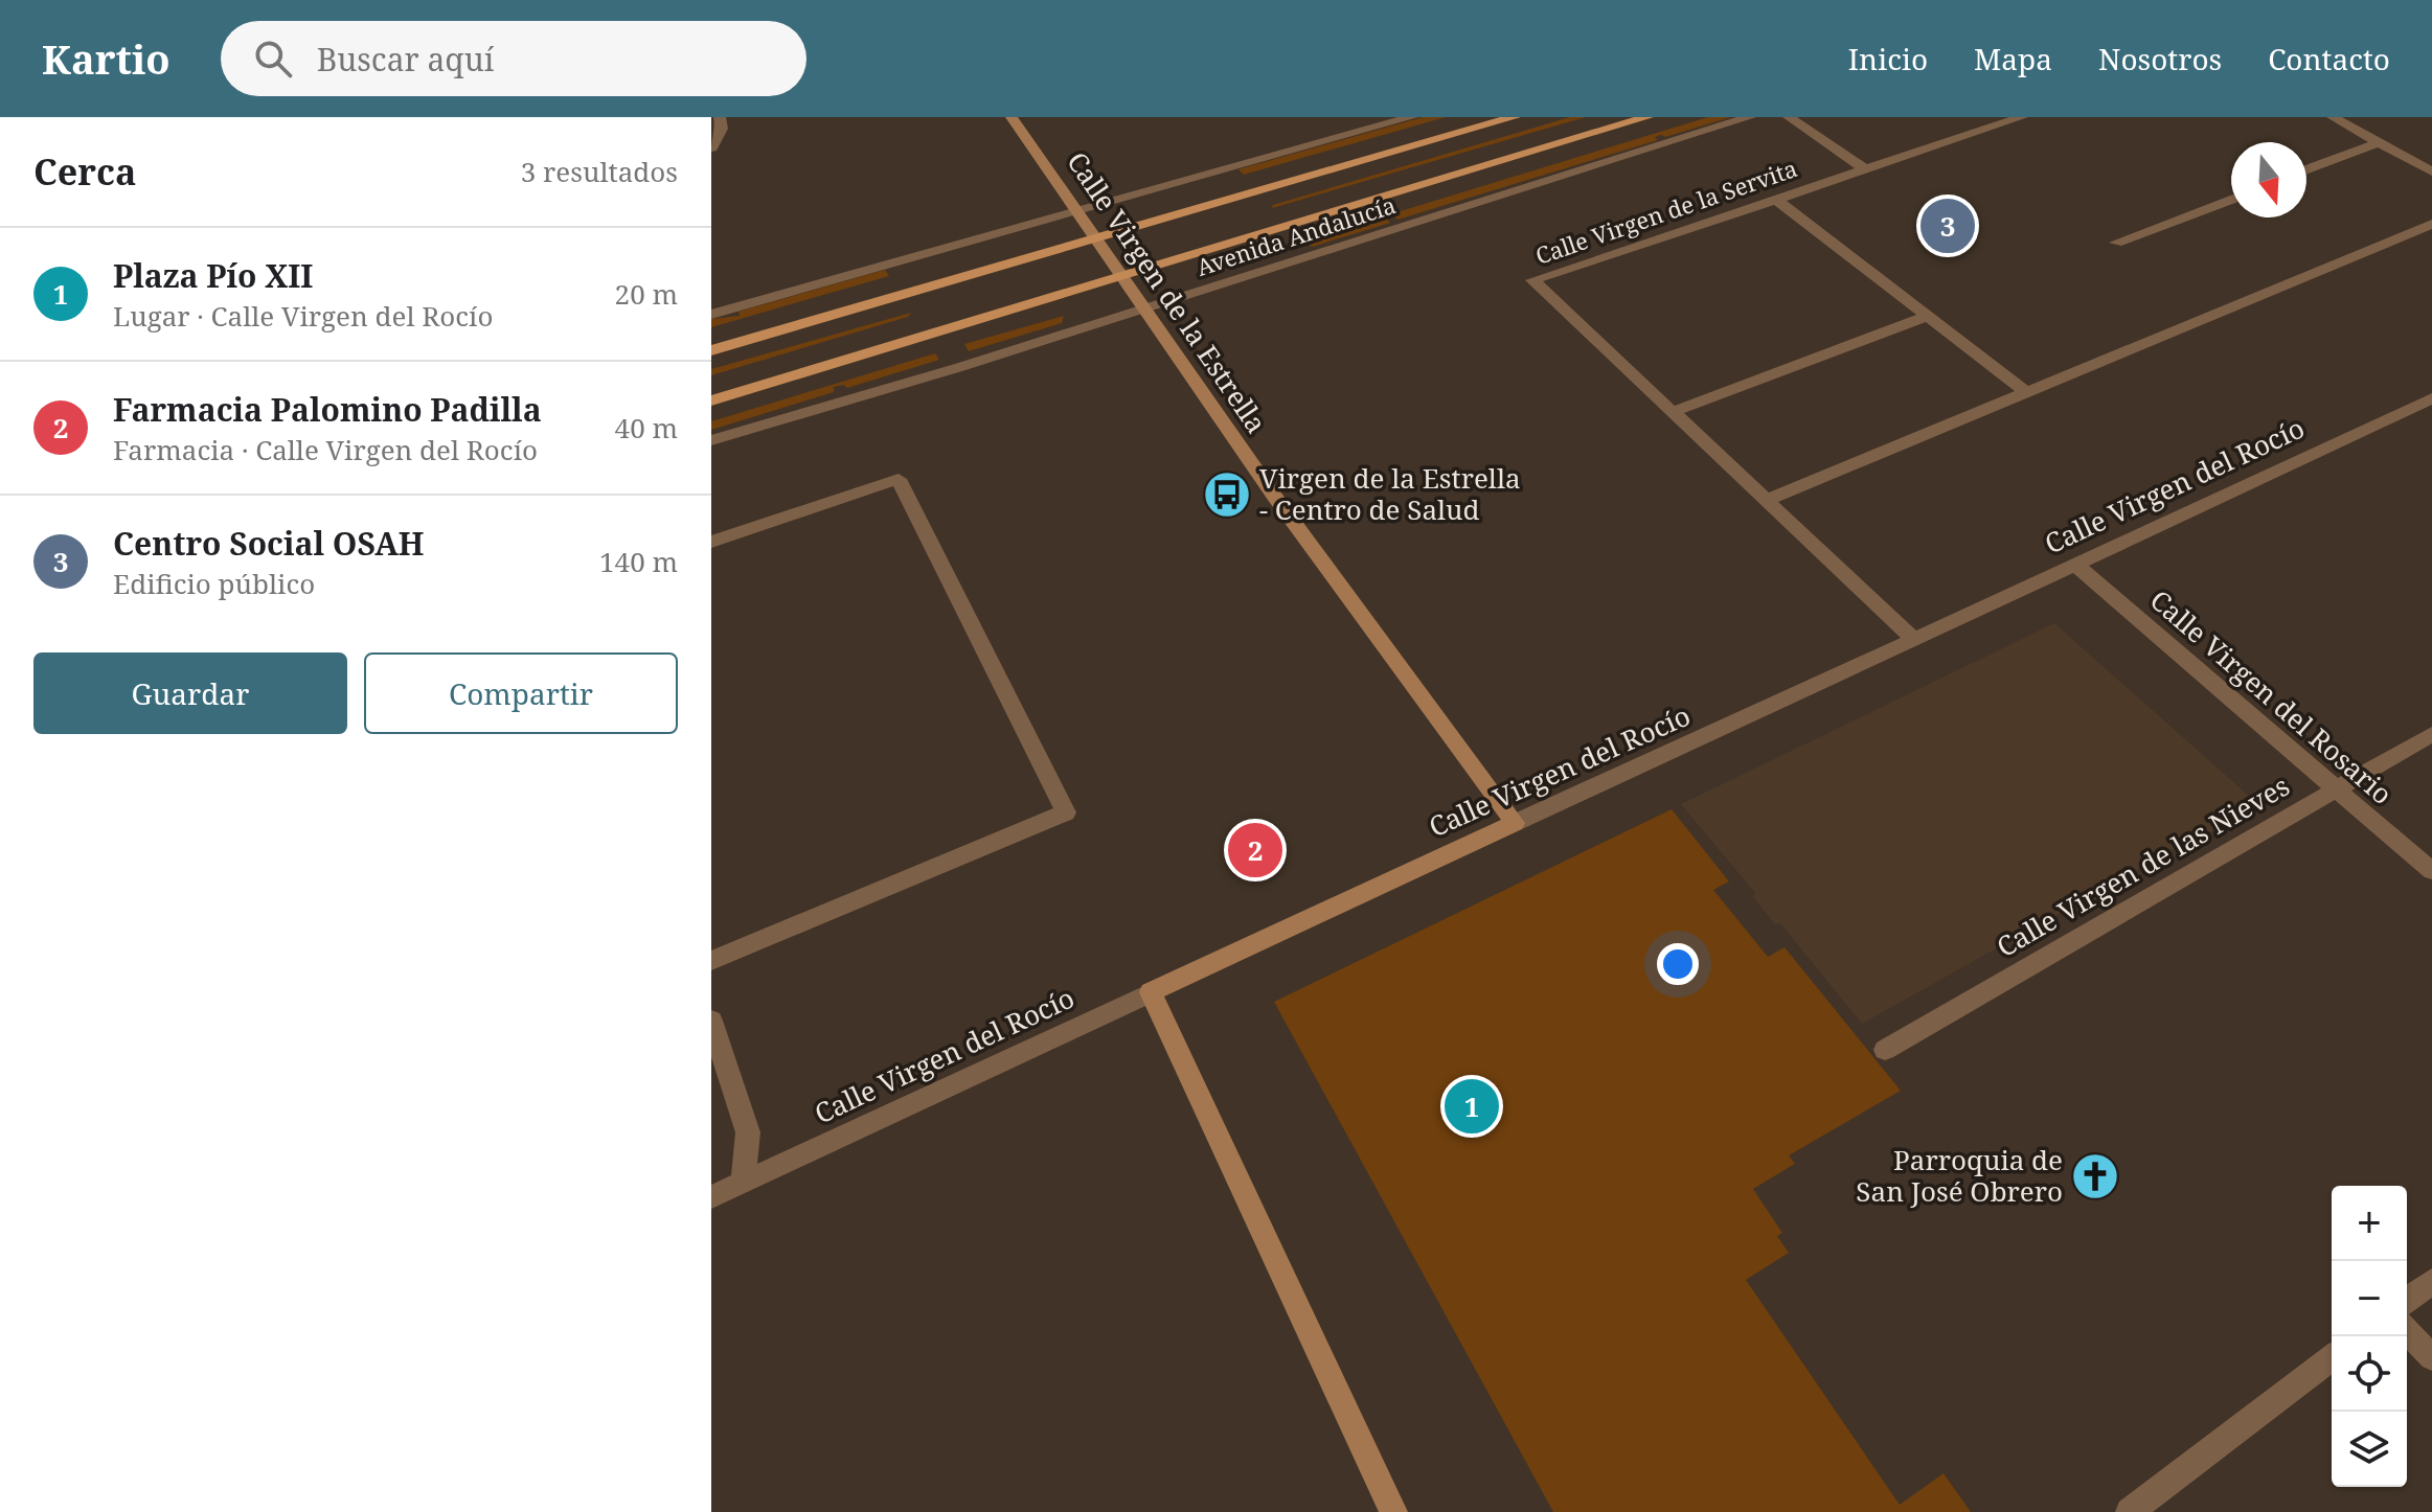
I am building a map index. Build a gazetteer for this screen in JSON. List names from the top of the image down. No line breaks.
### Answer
{"streets":{"main road":["Avenida Andalucía"],"street":["Calle Virgen de la Servita","Calle Virgen de la Estrella","Calle Virgen del Rocío","Calle Virgen del Rosario","Calle Virgen de las Nieves"]},"crossings":[["Calle Virgen de la Servita","Calle Virgen del Rocío"],["Avenida Andalucía","Calle Virgen de la Estrella"],["Calle Virgen de la Estrella","Calle Virgen del Rocío"],["Calle Virgen del Rocío","Calle Virgen del Rosario"],["Calle Virgen del Rosario","Calle Virgen de las Nieves"]],"places":{"bus stop":["Virgen de la Estrella - Centro de Salud"],"church":["Parroquia de San José Obrero"]},"north":"bottom","page":{"header":"Kartio","search":"Buscar aquí","nav":["Inicio","Mapa","Nosotros","Contacto"],"heading":["Cerca","3 resultados"],"pins":["3","2","1"],"list":[{"mark":"1","name":"Plaza Pío XII","note":"Lugar · Calle Virgen del Rocío","value":"20 m"},{"mark":"2","name":"Farmacia Palomino Padilla","note":"Farmacia · Calle Virgen del Rocío","value":"40 m"},{"mark":"3","name":"Centro Social OSAH","note":"Edificio público","value":"140 m"}],"buttons":["Guardar","Compartir"],"map_buttons":["+","−"]}}
